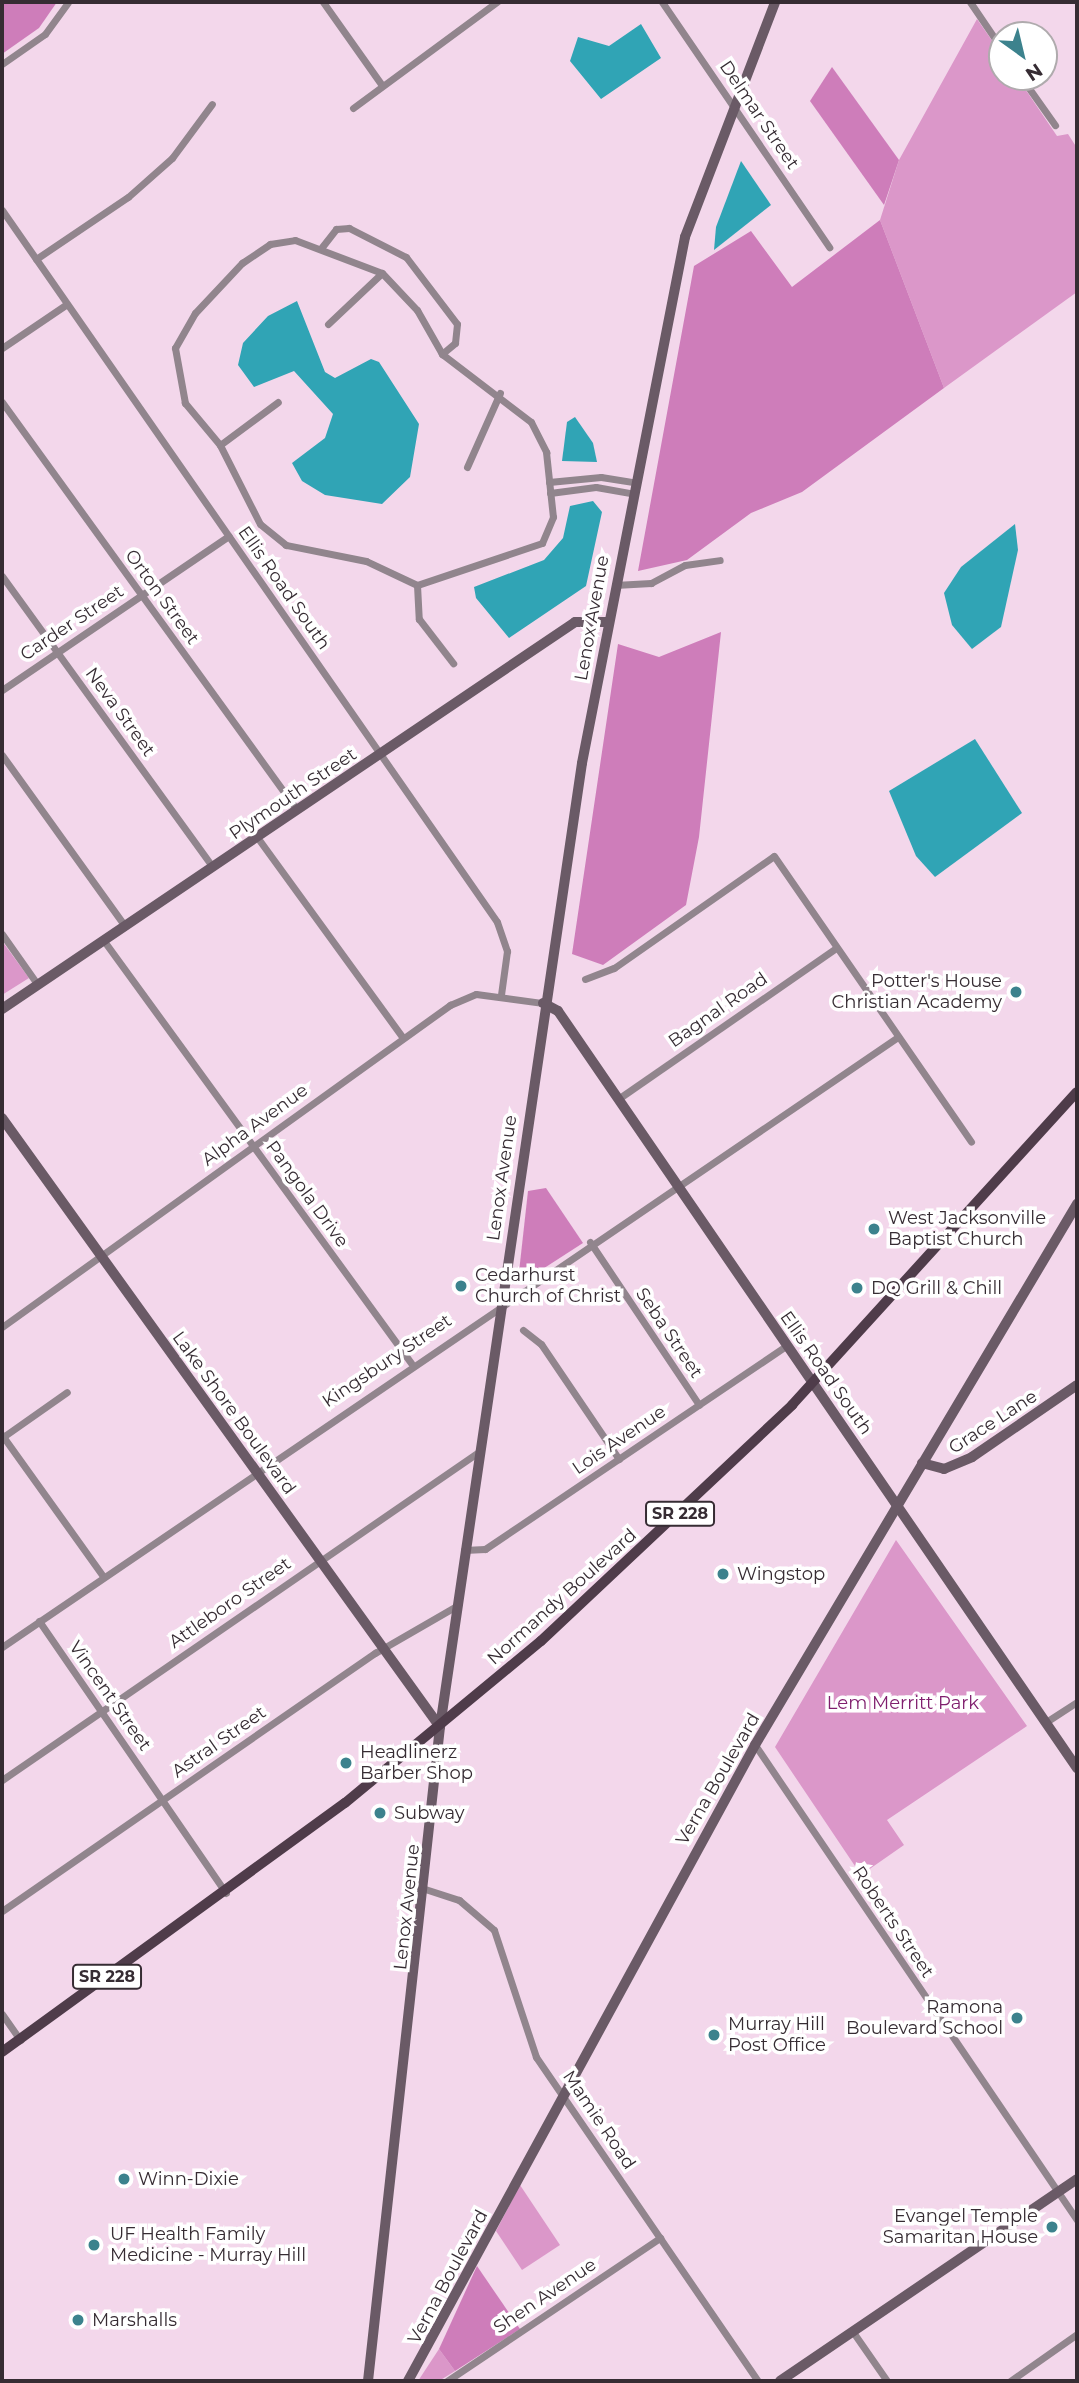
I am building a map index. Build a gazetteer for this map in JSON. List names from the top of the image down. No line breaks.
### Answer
{"streets":{"main road":["SR 228","Normandy Boulevard"],"street":["Delmar Street","Ellis Road South","Orton Street","Lenox Avenue","Carder Street","Neva Street","Plymouth Street","Bagnal Road","Alpha Avenue","Pangola Drive","Seba Street","Kingsbury Street","Lake Shore Boulevard","Grace Lane","Lois Avenue","Attleboro Street","Vincent Street","Astral Street","Verna Boulevard","Roberts Street","Mamie Road","Shen Avenue"]},"crossings":[["Delmar Street","Lenox Avenue"],["Ellis Road South","Lenox Avenue"],["Ellis Road South","Carder Street"],["Ellis Road South","Plymouth Street"],["Ellis Road South","Bagnal Road"],["Ellis Road South","Alpha Avenue"],["Ellis Road South","Kingsbury Street"],["Ellis Road South","Lois Avenue"],["Ellis Road South","Normandy Boulevard"],["Ellis Road South","Verna Boulevard"],["Orton Street","Carder Street"],["Orton Street","Plymouth Street"],["Lenox Avenue","Plymouth Street"],["Lenox Avenue","Alpha Avenue"],["Lenox Avenue","Kingsbury Street"],["Lenox Avenue","Lake Shore Boulevard"],["Lenox Avenue","Lois Avenue"],["Lenox Avenue","Normandy Boulevard"],["Lenox Avenue","Attleboro Street"],["Lenox Avenue","Astral Street"],["Lenox Avenue","Mamie Road"],["Carder Street","Neva Street"],["Neva Street","Plymouth Street"],["Plymouth Street","Pangola Drive"],["Alpha Avenue","Pangola Drive"],["Alpha Avenue","Lake Shore Boulevard"],["Pangola Drive","Kingsbury Street"],["Seba Street","Kingsbury Street"],["Seba Street","Lois Avenue"],["Kingsbury Street","Lake Shore Boulevard"],["Kingsbury Street","Vincent Street"],["Lake Shore Boulevard","Normandy Boulevard"],["Lake Shore Boulevard","Attleboro Street"],["Lake Shore Boulevard","Astral Street"],["Grace Lane","Verna Boulevard"],["Normandy Boulevard","Vincent Street"],["Attleboro Street","Vincent Street"],["Vincent Street","Astral Street"],["Verna Boulevard","Roberts Street"],["Verna Boulevard","Mamie Road"],["Mamie Road","Shen Avenue"]],"parks":["Lem Merritt Park"],"places":["Potter's House Christian Academy","West Jacksonville Baptist Church","Cedarhurst Church of Christ","DQ Grill & Chill","Wingstop","Headlinerz Barber Shop","Subway","Ramona Boulevard School","Murray Hill Post Office","Winn-Dixie","Evangel Temple Samaritan House","UF Health Family Medicine - Murray Hill","Marshalls"],"north":"bottom right"}
